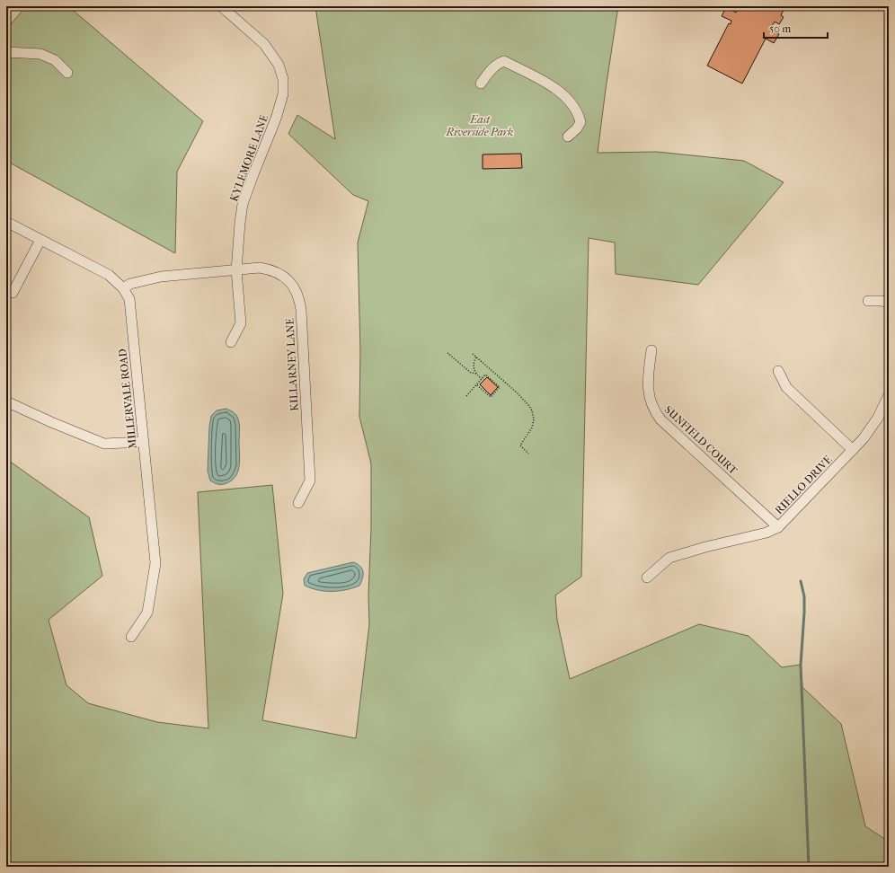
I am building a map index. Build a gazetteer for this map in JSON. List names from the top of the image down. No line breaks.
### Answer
{"streets":{"street":["KYLEMORE LANE","KILLARNEY LANE","MILLERVALE ROAD","SUNFIELD COURT","RIELLO DRIVE"]},"crossings":[["KYLEMORE LANE","KILLARNEY LANE"],["KILLARNEY LANE","MILLERVALE ROAD"],["SUNFIELD COURT","RIELLO DRIVE"]],"parks":["East Riverside Park"],"scale_bar":"50 m"}
